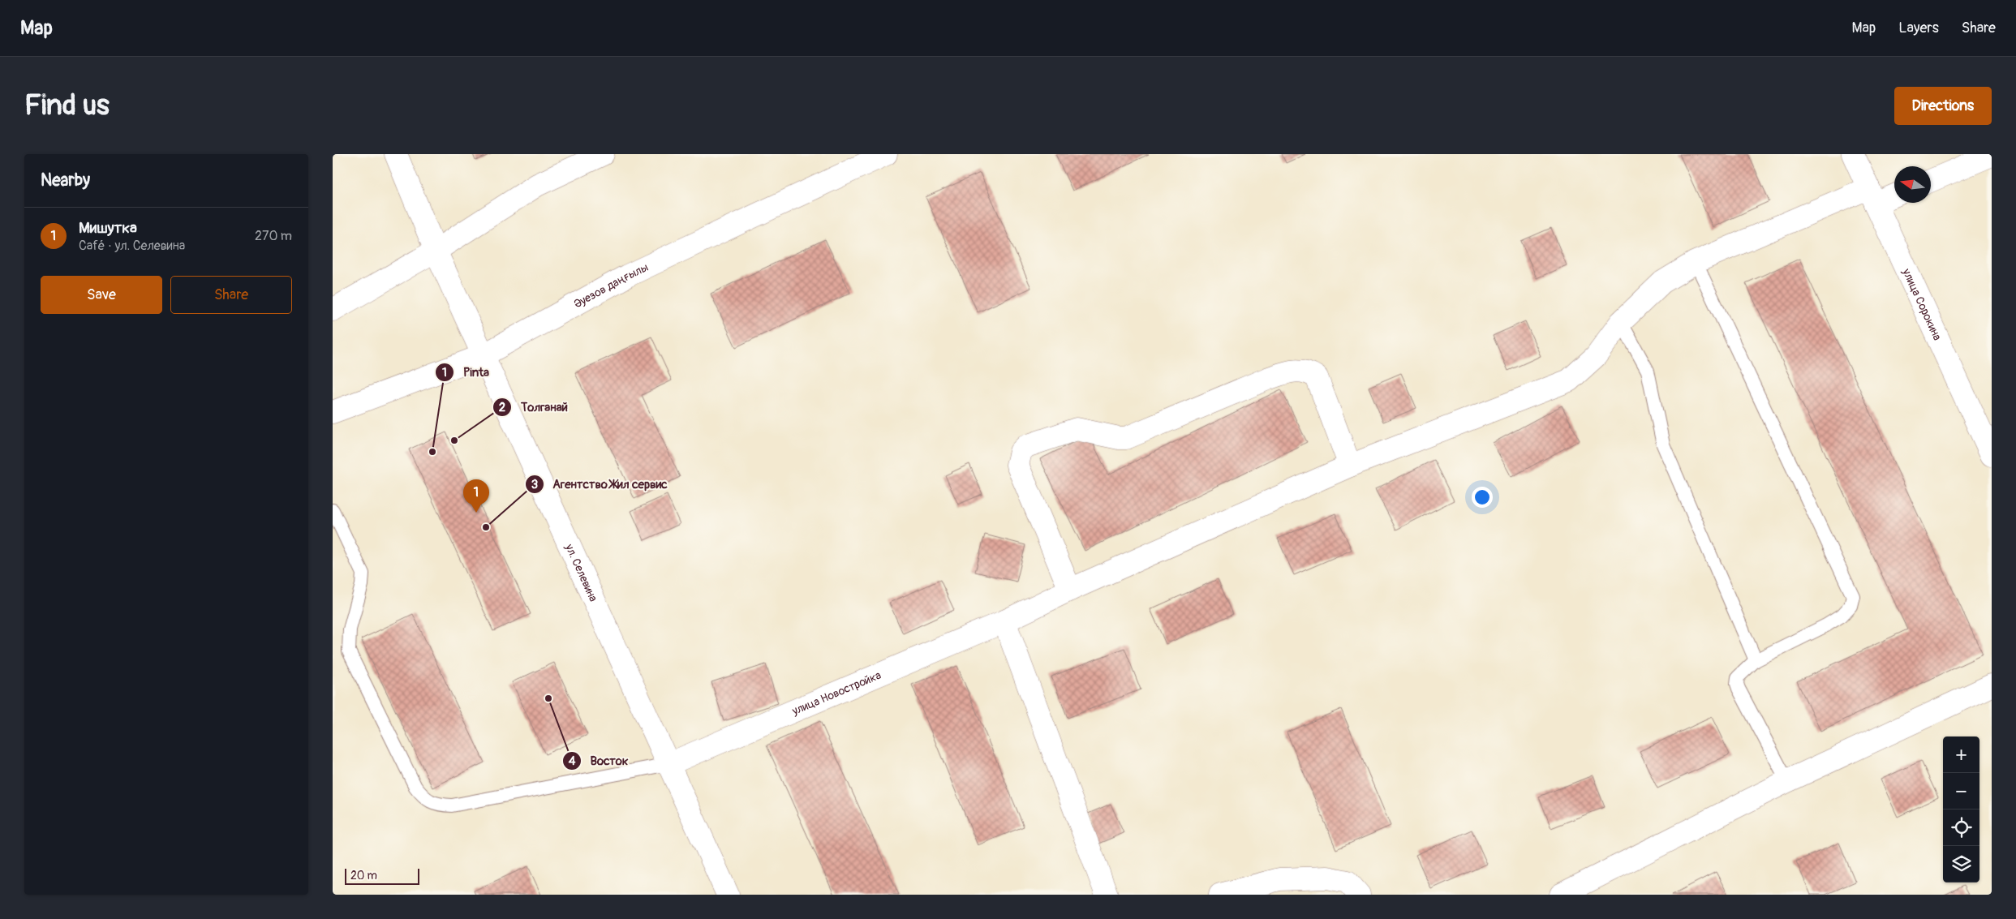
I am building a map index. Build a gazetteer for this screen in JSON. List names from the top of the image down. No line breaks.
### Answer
{"streets":{"street":["Әуезов даңғылы","улица Сорокина","ул. Селевина","улица Новостройка"]},"crossings":[["Әуезов даңғылы","ул. Селевина"],["улица Сорокина","улица Новостройка"],["ул. Селевина","улица Новостройка"]],"places":["Толганай","Pinta","Агентство Жил сервис","Восток"],"scale_bar":"20 m","north":"left","page":{"header":"Map","nav":["Map","Layers","Share"],"buttons":["Directions",["Save","Share"]],"title":"Find us","heading":"Nearby","list":[{"mark":"1","name":"Мишутка","note":"Café · ул. Селевина","value":"270 m"}],"pins":"1","map_buttons":["+","−"],"scale":"20 m"}}
